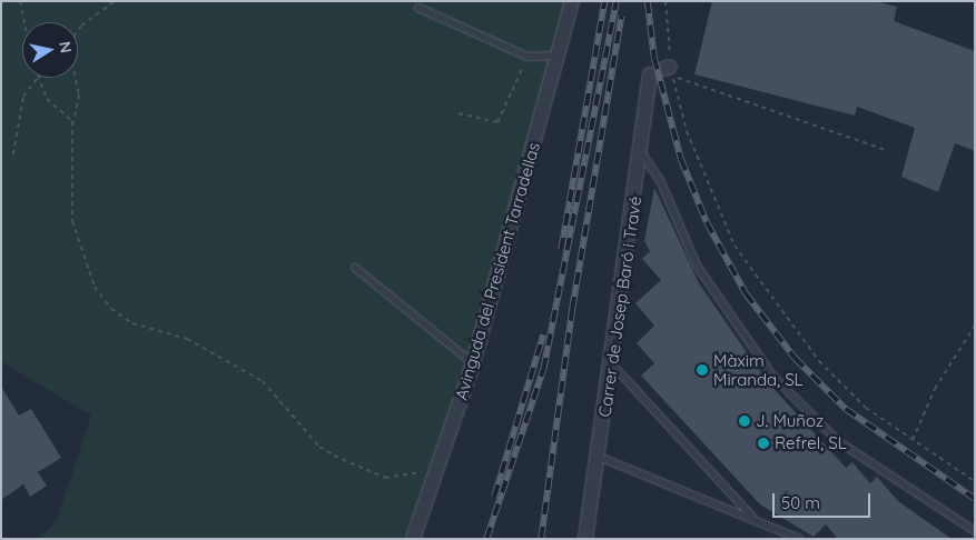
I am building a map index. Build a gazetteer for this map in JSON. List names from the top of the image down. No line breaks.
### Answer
{"streets":{"street":["Avinguda del President Tarradellas","Carrer de Josep Baró i Travé"]},"places":["Màxim Miranda, SL","J. Muñoz","Refrel, SL"],"scale_bar":"50 m","north":"right"}
